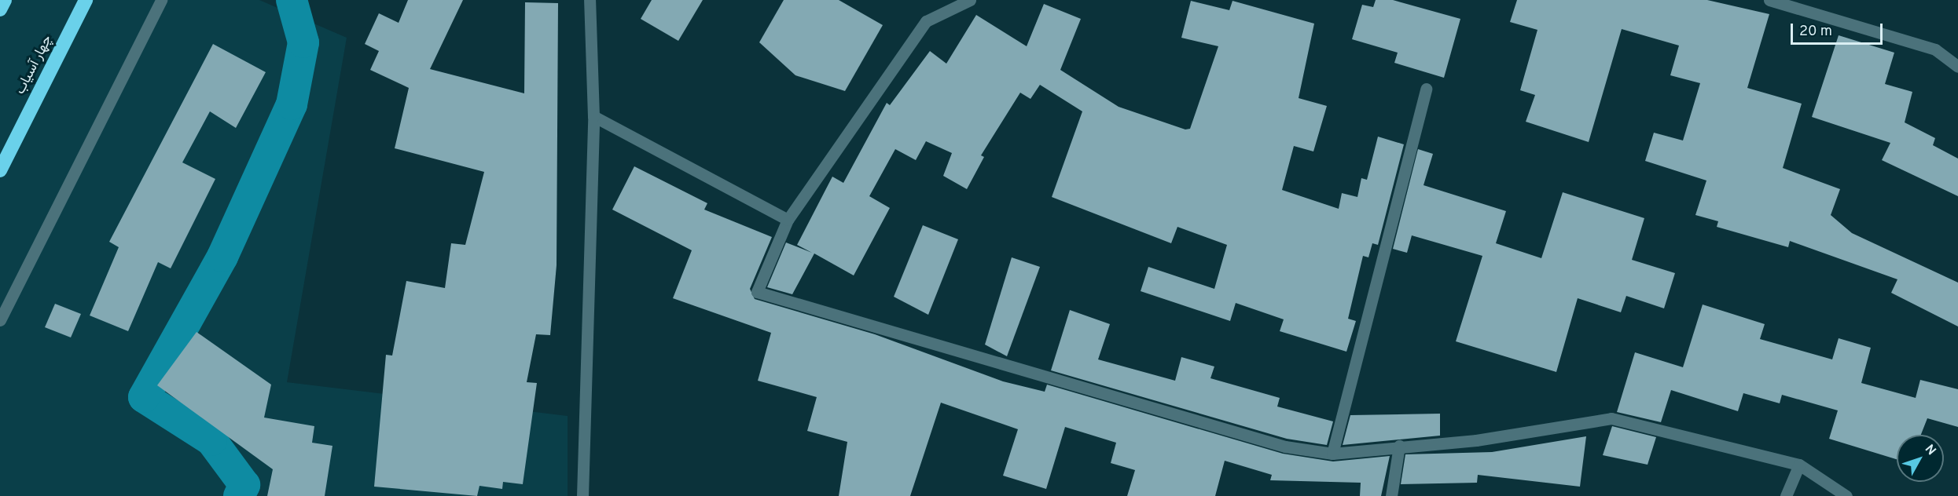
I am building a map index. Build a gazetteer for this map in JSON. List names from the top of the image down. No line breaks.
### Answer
{"streets":{"highway":["چهار آسیاب"]},"scale_bar":"20 m","north":"top right"}
